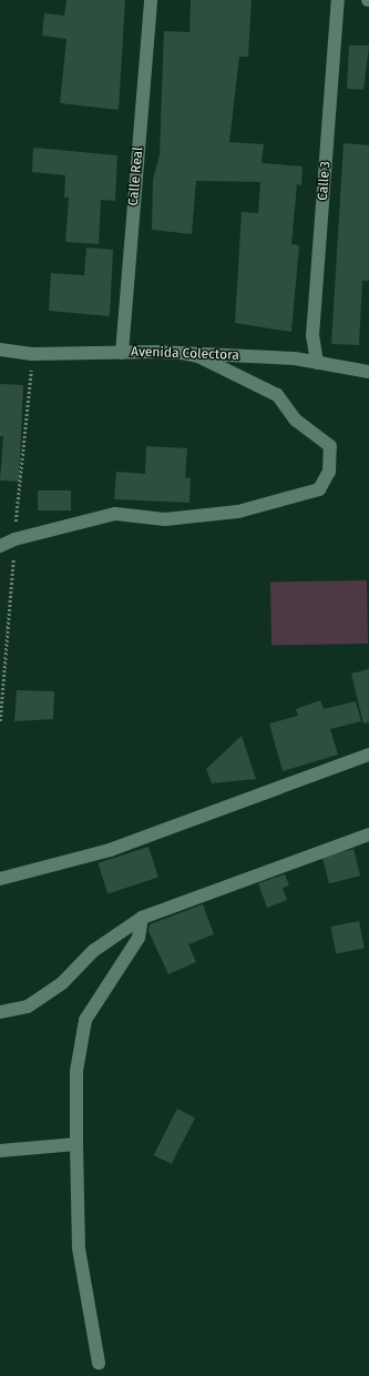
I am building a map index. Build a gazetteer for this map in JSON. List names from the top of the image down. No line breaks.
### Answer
{"streets":{"street":["Calle Real","Calle 3","Avenida Colectora"]},"crossings":[["Calle Real","Avenida Colectora"],["Calle 3","Avenida Colectora"]]}
